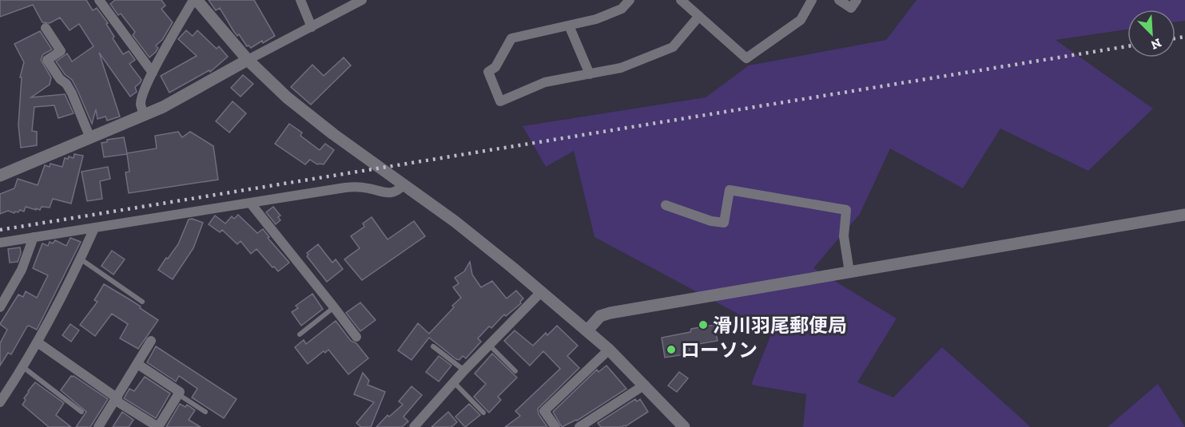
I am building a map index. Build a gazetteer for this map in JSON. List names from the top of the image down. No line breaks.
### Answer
{"places":["滑川羽尾郵便局","ローソン"],"north":"bottom right"}
